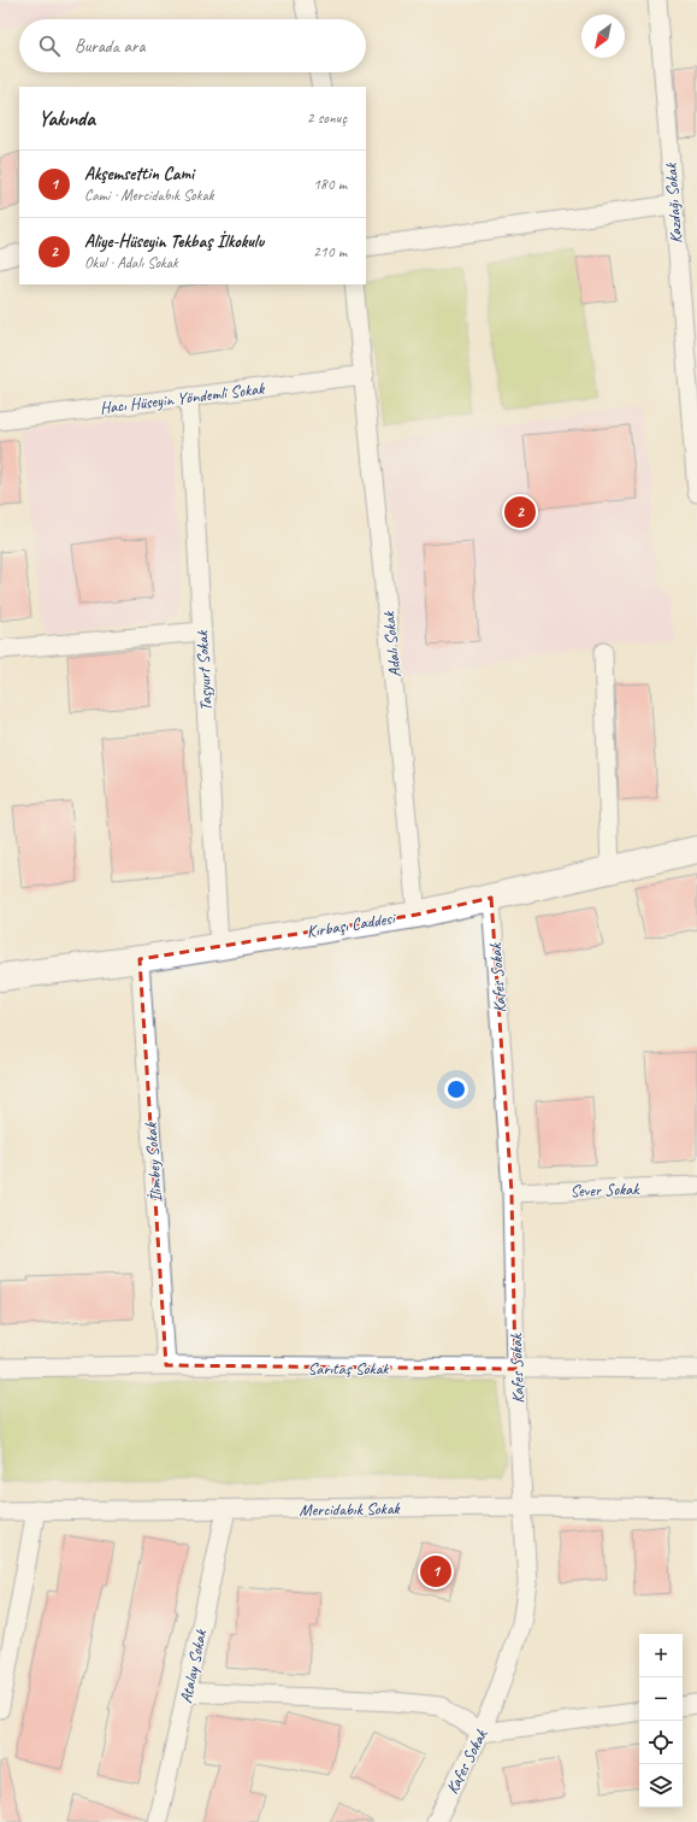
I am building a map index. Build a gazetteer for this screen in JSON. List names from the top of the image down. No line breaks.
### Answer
{"streets":{"street":["Kazdağı Sokak","Hacı Hüseyin Yöndemli Sokak","Adalı Sokak","Taşyurt Sokak","Kırbaşı Caddesi","Kafes Sokak","İlimbey Sokak","Sever Sokak","Sarıtaş Sokak","Mercidabık Sokak","Atalay Sokak"]},"crossings":[["Hacı Hüseyin Yöndemli Sokak","Adalı Sokak"],["Hacı Hüseyin Yöndemli Sokak","Taşyurt Sokak"],["Adalı Sokak","Kırbaşı Caddesi"],["Taşyurt Sokak","Kırbaşı Caddesi"],["Kırbaşı Caddesi","Kafes Sokak"],["Kırbaşı Caddesi","İlimbey Sokak"],["Kafes Sokak","Sever Sokak"],["Kafes Sokak","Sarıtaş Sokak"],["Kafes Sokak","Mercidabık Sokak"],["İlimbey Sokak","Sarıtaş Sokak"],["Mercidabık Sokak","Atalay Sokak"]],"north":"bottom left","page":{"search":"Burada ara","heading":["Yakında","2 sonuç"],"list":[{"mark":"1","name":"Akşemsettin Cami","note":"Cami · Mercidabık Sokak","value":"180 m"},{"mark":"2","name":"Aliye-Hüseyin Tekbaş İlkokulu","note":"Okul · Adalı Sokak","value":"210 m"}],"pins":["2","1"],"map_buttons":["+","−"]}}
